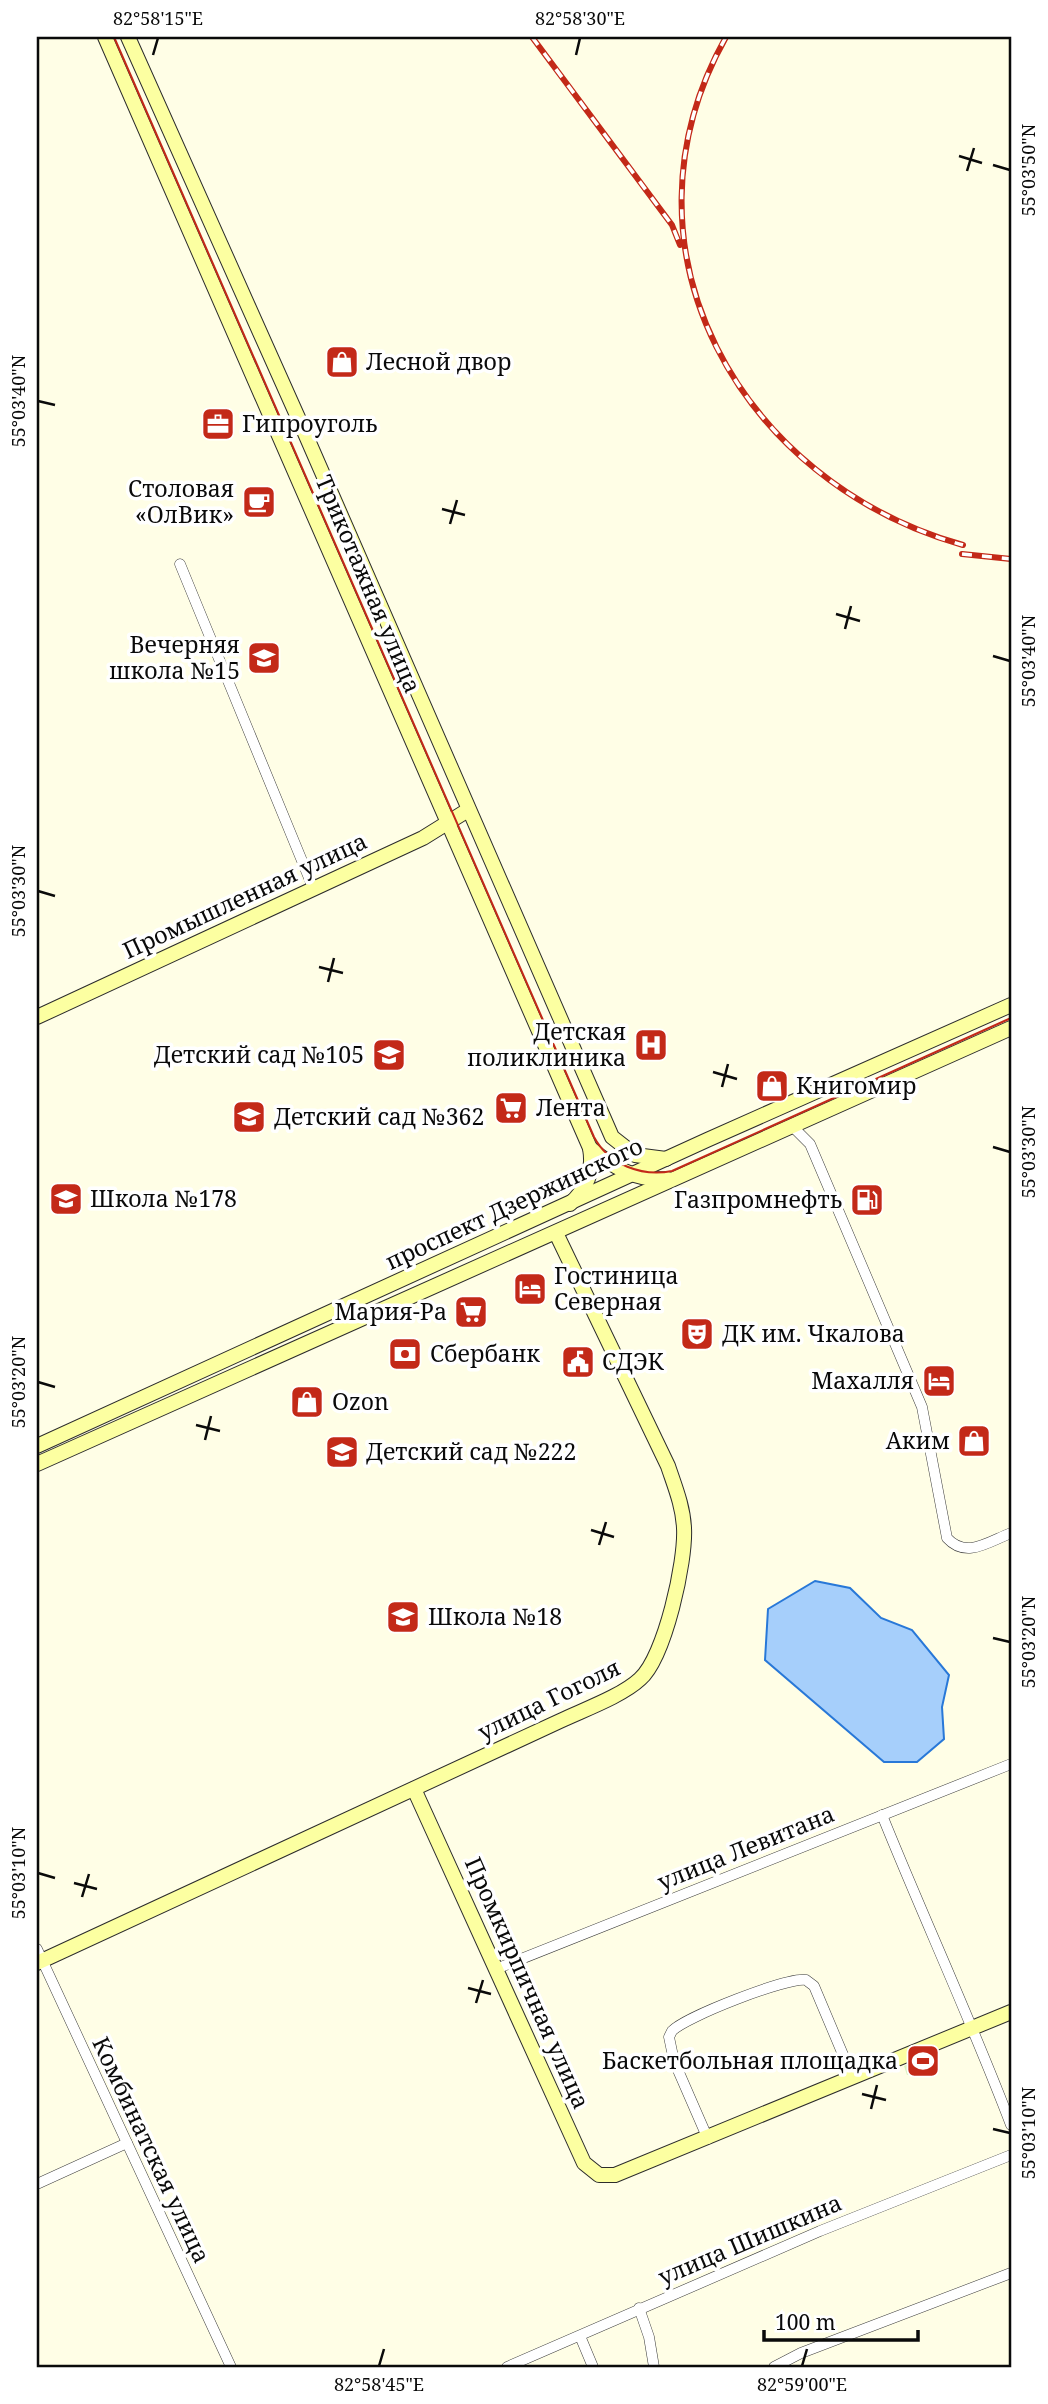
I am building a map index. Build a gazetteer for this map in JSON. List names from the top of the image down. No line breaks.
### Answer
{"streets":{"main road":["Трикотажная улица","Промышленная улица","проспект Дзержинского","улица Гоголя","Промкирпичная улица"],"street":["улица Левитана","Комбинатская улица","улица Шишкина"]},"crossings":[["Трикотажная улица","Промышленная улица"],["проспект Дзержинского","улица Гоголя"],["улица Гоголя","Промкирпичная улица"],["улица Гоголя","Комбинатская улица"],["улица Левитана","Промкирпичная улица"]],"places":{"shop":["Лесной двор","Книгомир","Ozon","Аким"],"office":["Гипроуголь"],"cafe":["Столовая «ОлВик»"],"school or university":["Вечерняя школа №15","Детский сад №105","Детский сад №362","Школа №178","Детский сад №222","Школа №18"],"hospital":["Детская поликлиника"],"supermarket":["Лента","Мария-Ра"],"fuel station":["Газпромнефть"],"hotel":["Гостиница Северная","Махалля"],"theatre":["ДК им. Чкалова"],"bank":["Сбербанк"],"public building":["СДЭК"],"sports":["Баскетбольная площадка"]},"scale_bar":"100 m","coordinates":["82°58'15\"E","82°58'30\"E","55°03'50\"N","55°03'40\"N","55°03'30\"N","55°03'20\"N","55°03'10\"N","82°58'45\"E","82°59'00\"E"]}
